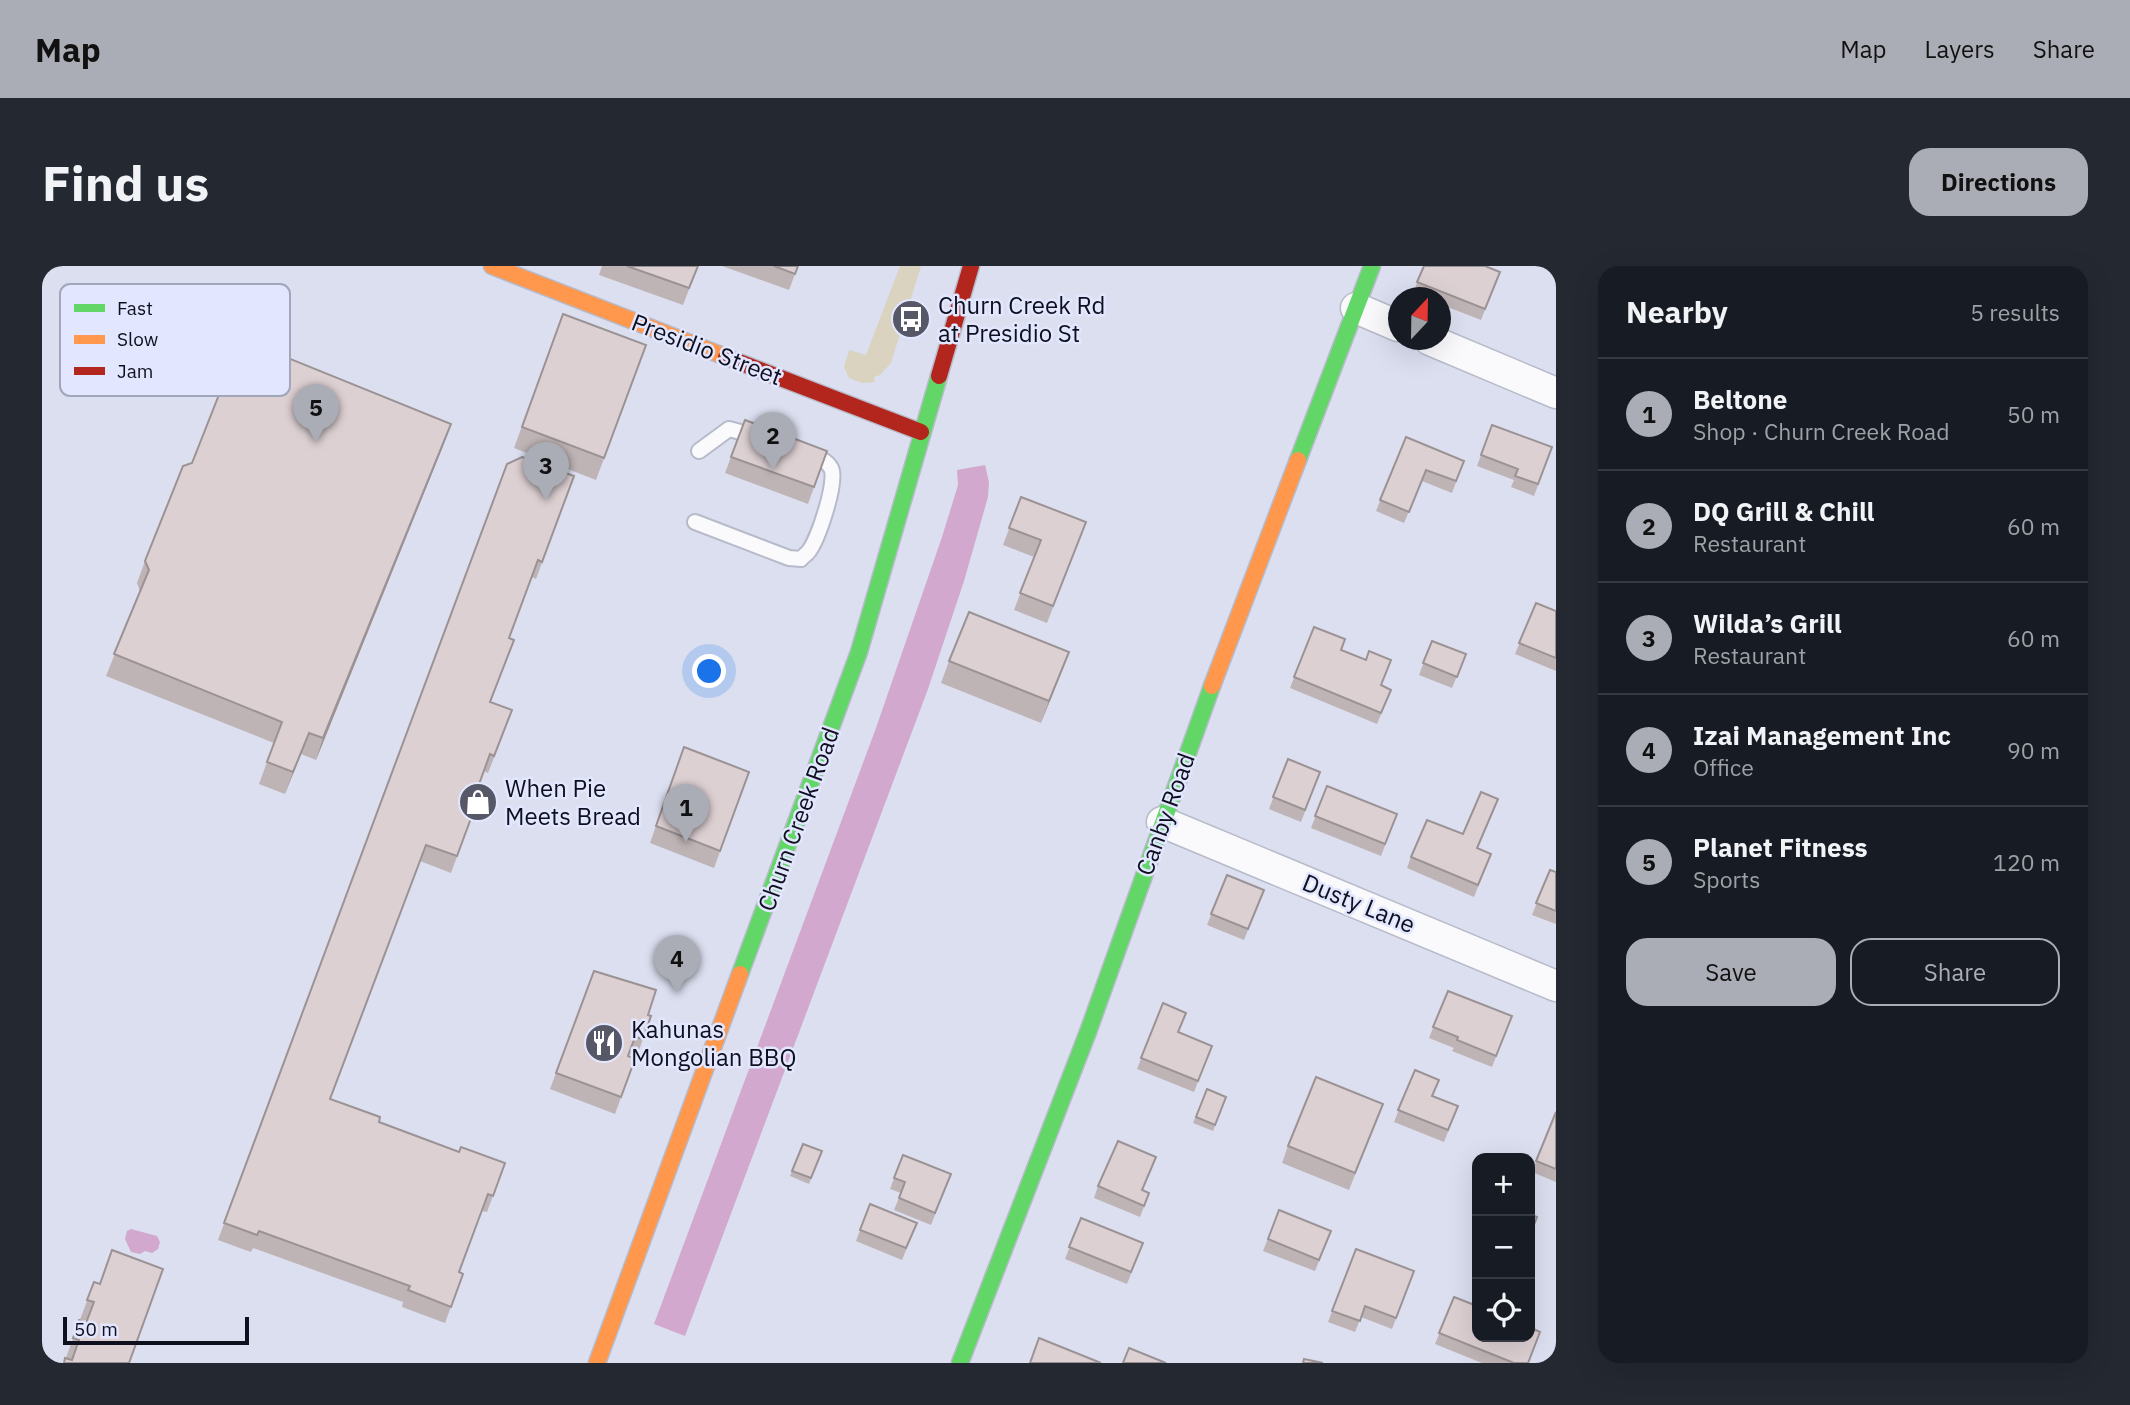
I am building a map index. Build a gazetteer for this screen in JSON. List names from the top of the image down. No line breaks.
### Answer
{"streets":{"street":["Presidio Street","Canby Road","Churn Creek Road","Dusty Lane"]},"crossings":[["Presidio Street","Churn Creek Road"],["Canby Road","Dusty Lane"]],"places":{"bus stop":["Churn Creek Rd at Presidio St"],"shop":["When Pie Meets Bread"],"restaurant":["Kahunas Mongolian BBQ"]},"legend":["Fast","Slow","Jam"],"scale_bar":"50 m","north":"top","page":{"header":"Map","nav":["Map","Layers","Share"],"buttons":["Directions",["Save","Share"]],"title":"Find us","heading":["Nearby","5 results"],"list":[{"mark":"1","name":"Beltone","note":"Shop · Churn Creek Road","value":"50 m"},{"mark":"2","name":"DQ Grill & Chill","note":"Restaurant","value":"60 m"},{"mark":"3","name":"Wilda’s Grill","note":"Restaurant","value":"60 m"},{"mark":"4","name":"Izai Management Inc","note":"Office","value":"90 m"},{"mark":"5","name":"Planet Fitness","note":"Sports","value":"120 m"}],"pins":["5","2","3","1","4"],"map_buttons":["+","−"],"scale":"50 m"}}
